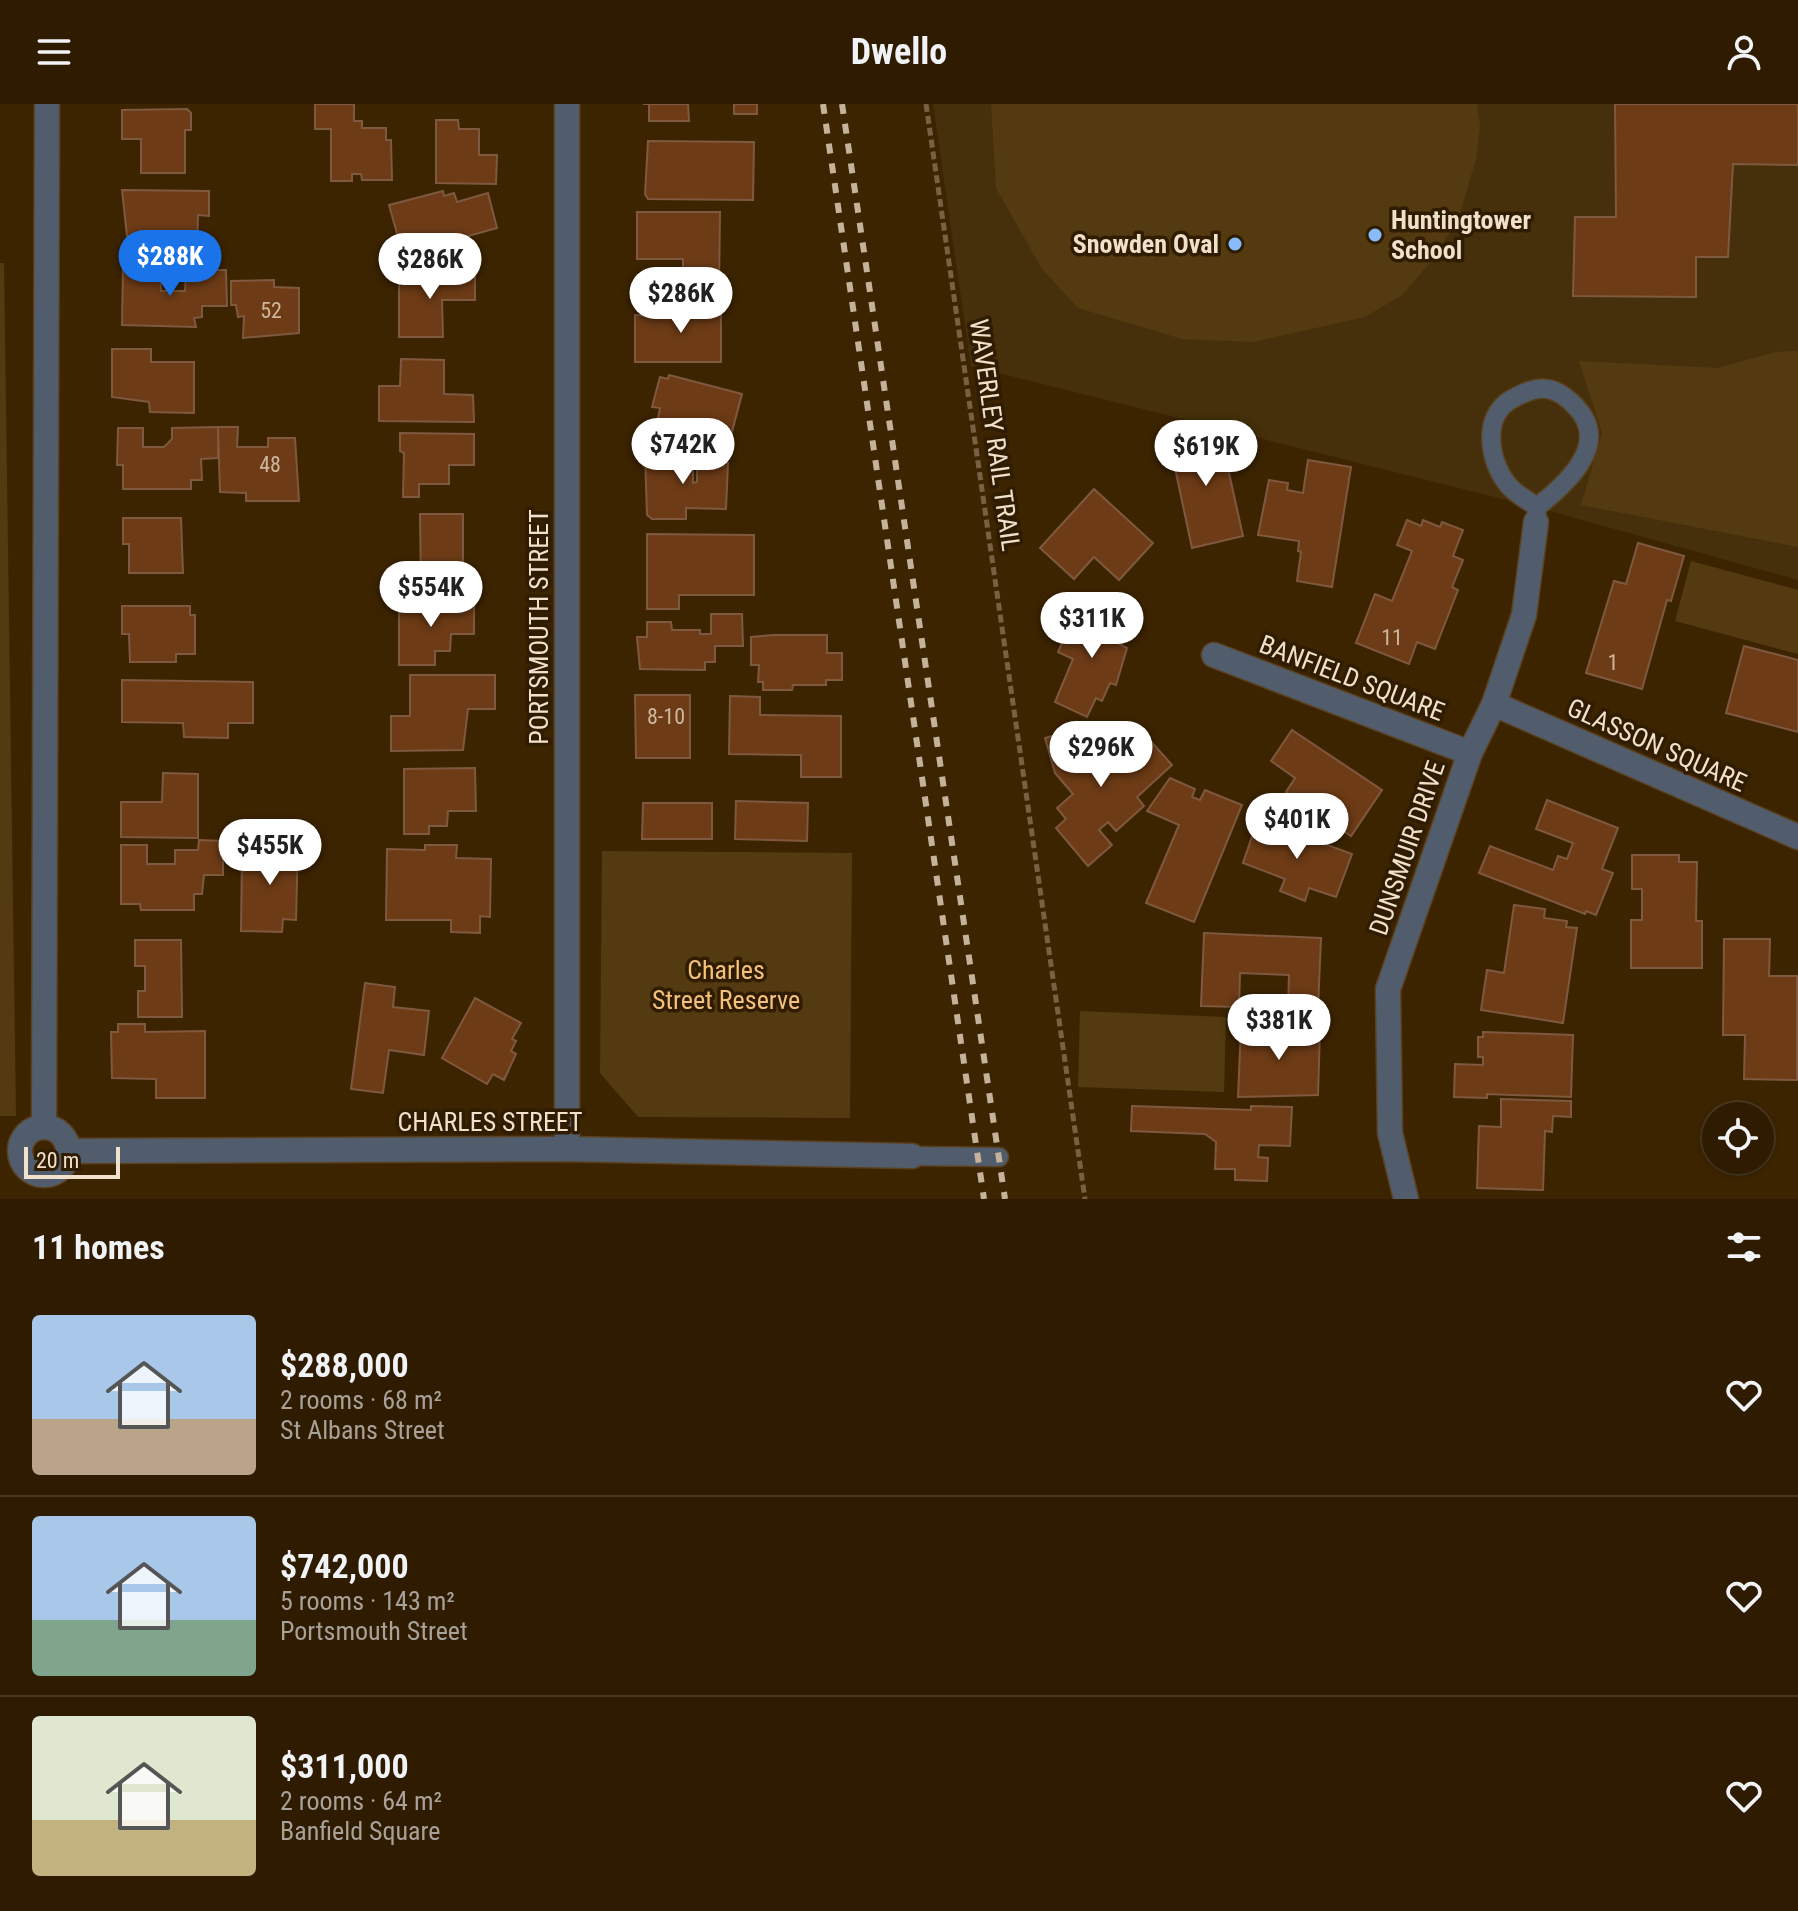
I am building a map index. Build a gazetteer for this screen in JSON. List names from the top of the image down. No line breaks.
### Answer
{"streets":{"street":["PORTSMOUTH STREET","BANFIELD SQUARE","GLASSON SQUARE","DUNSMUIR DRIVE","CHARLES STREET"],"path":["WAVERLEY RAIL TRAIL"]},"crossings":[["PORTSMOUTH STREET","CHARLES STREET"],["BANFIELD SQUARE","DUNSMUIR DRIVE"],["GLASSON SQUARE","DUNSMUIR DRIVE"]],"parks":["Charles Street Reserve"],"places":["Huntingtower School","Snowden Oval"],"house_numbers":["52","48","11","1","8-10"],"scale_bar":"20 m","page":{"header":"Dwello","price":["$288K","$286K","$286K","$742K","$619K","$554K","$311K","$296K","$401K","$455K","$381K"],"scale":"20 m","heading":"11 homes","list":[{"name":"$288,000","note":"2 rooms · 68 m² · St Albans Street"},{"name":"$742,000","note":"5 rooms · 143 m² · Portsmouth Street"},{"name":"$311,000","note":"2 rooms · 64 m² · Banfield Square"}]}}
